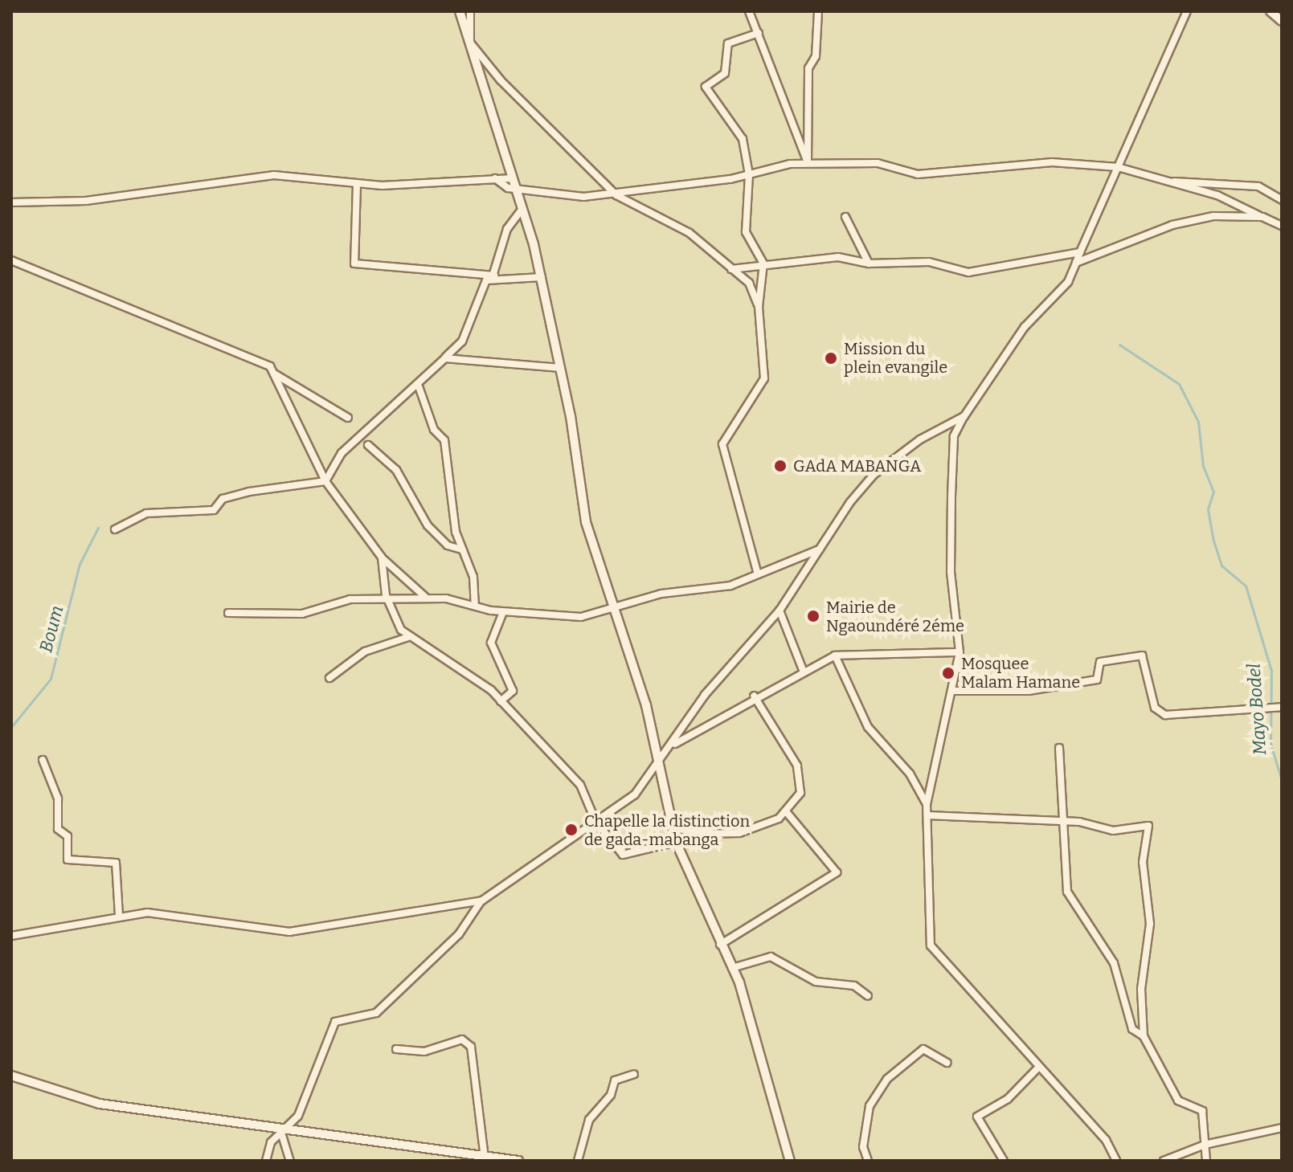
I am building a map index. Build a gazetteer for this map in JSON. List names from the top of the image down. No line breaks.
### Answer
{"water":["Boum","Mayo Bodel"],"places":["Mission du plein evangile","GAdA MABANGA","Mairie de Ngaoundéré 2éme","Mosquee Malam Hamane","Chapelle la distinction de gada-mabanga"]}
